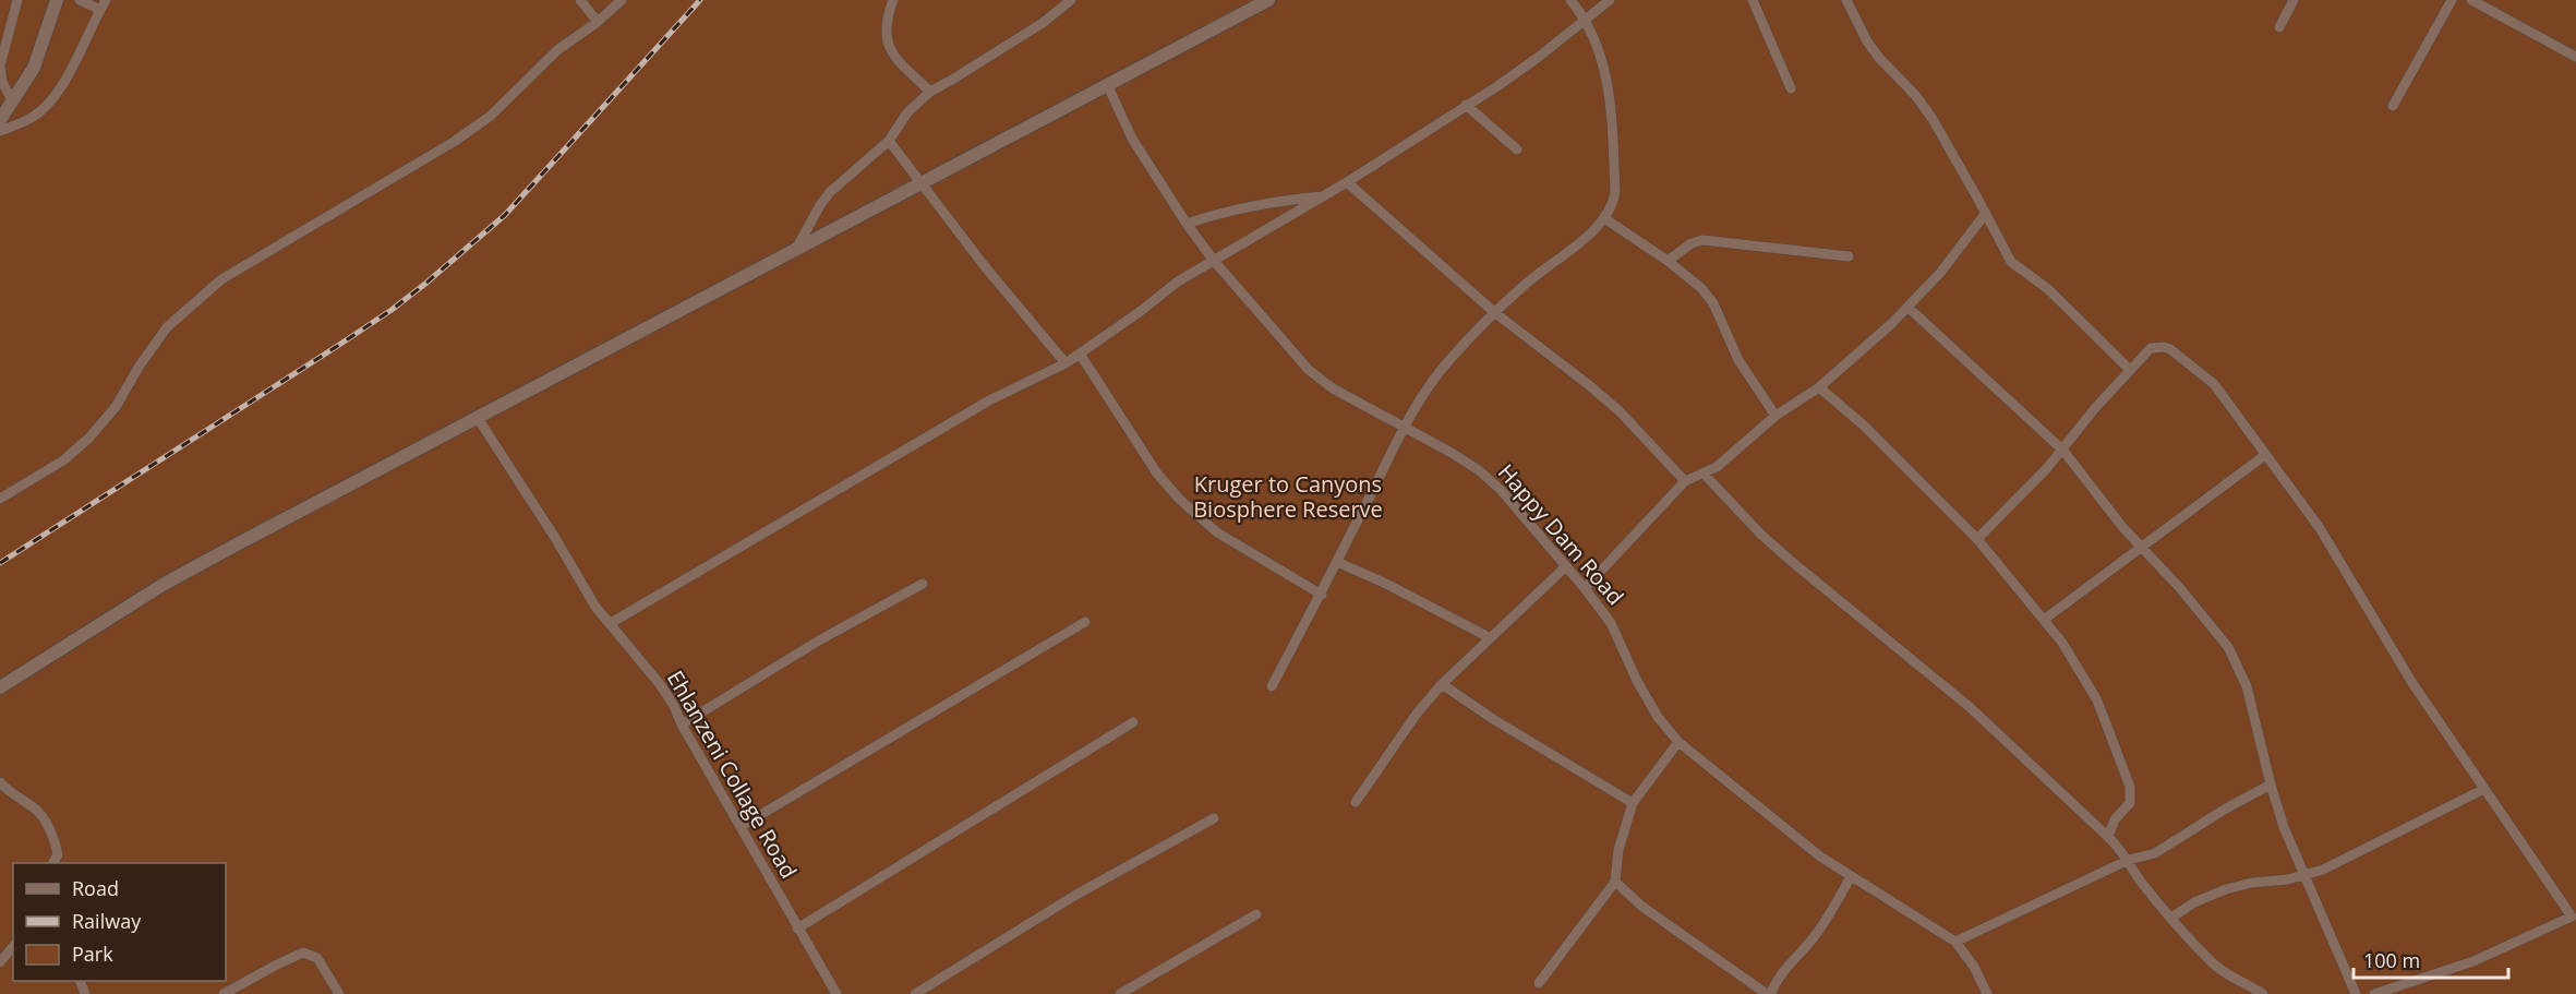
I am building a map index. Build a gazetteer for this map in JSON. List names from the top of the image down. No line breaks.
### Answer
{"streets":{"street":["Happy Dam Road","Ehlanzeni Collage Road"]},"parks":["Kruger to Canyons Biosphere Reserve"],"legend":["Road","Railway","Park"],"scale_bar":"100 m"}
